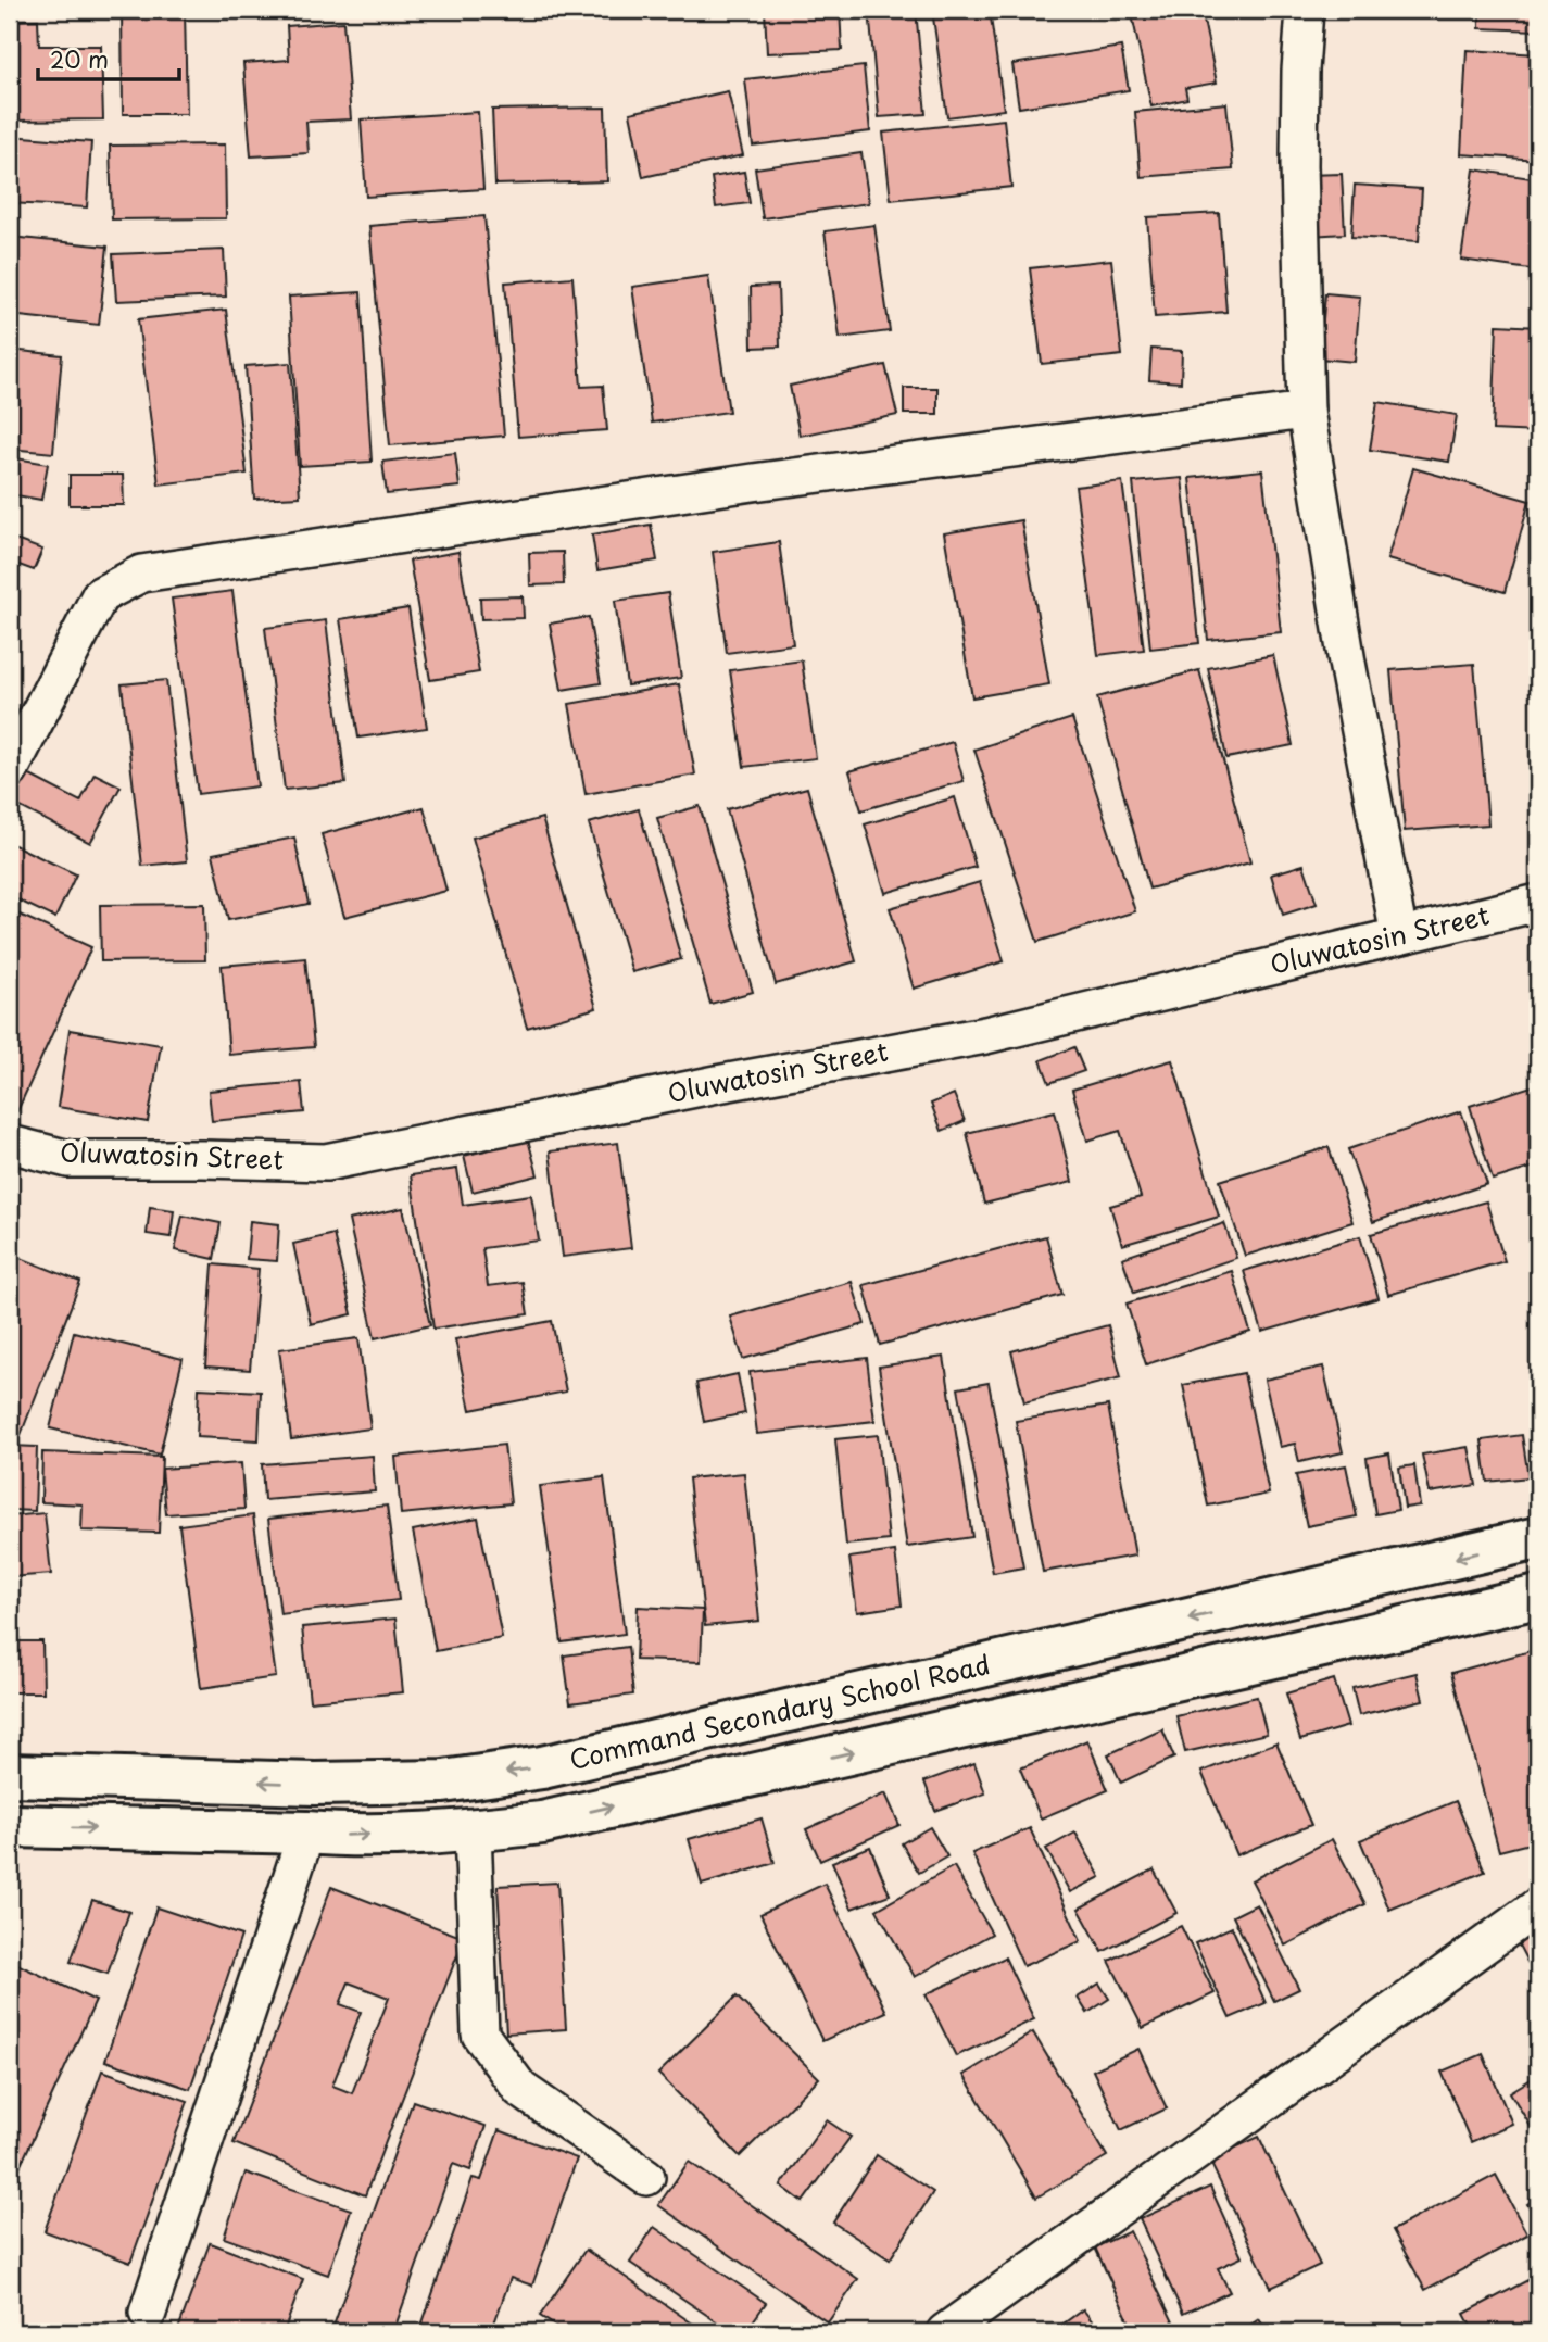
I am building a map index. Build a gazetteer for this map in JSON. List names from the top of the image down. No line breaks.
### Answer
{"streets":{"main road":["Command Secondary School Road"],"street":["Oluwatosin Street"]},"scale_bar":"20 m"}
